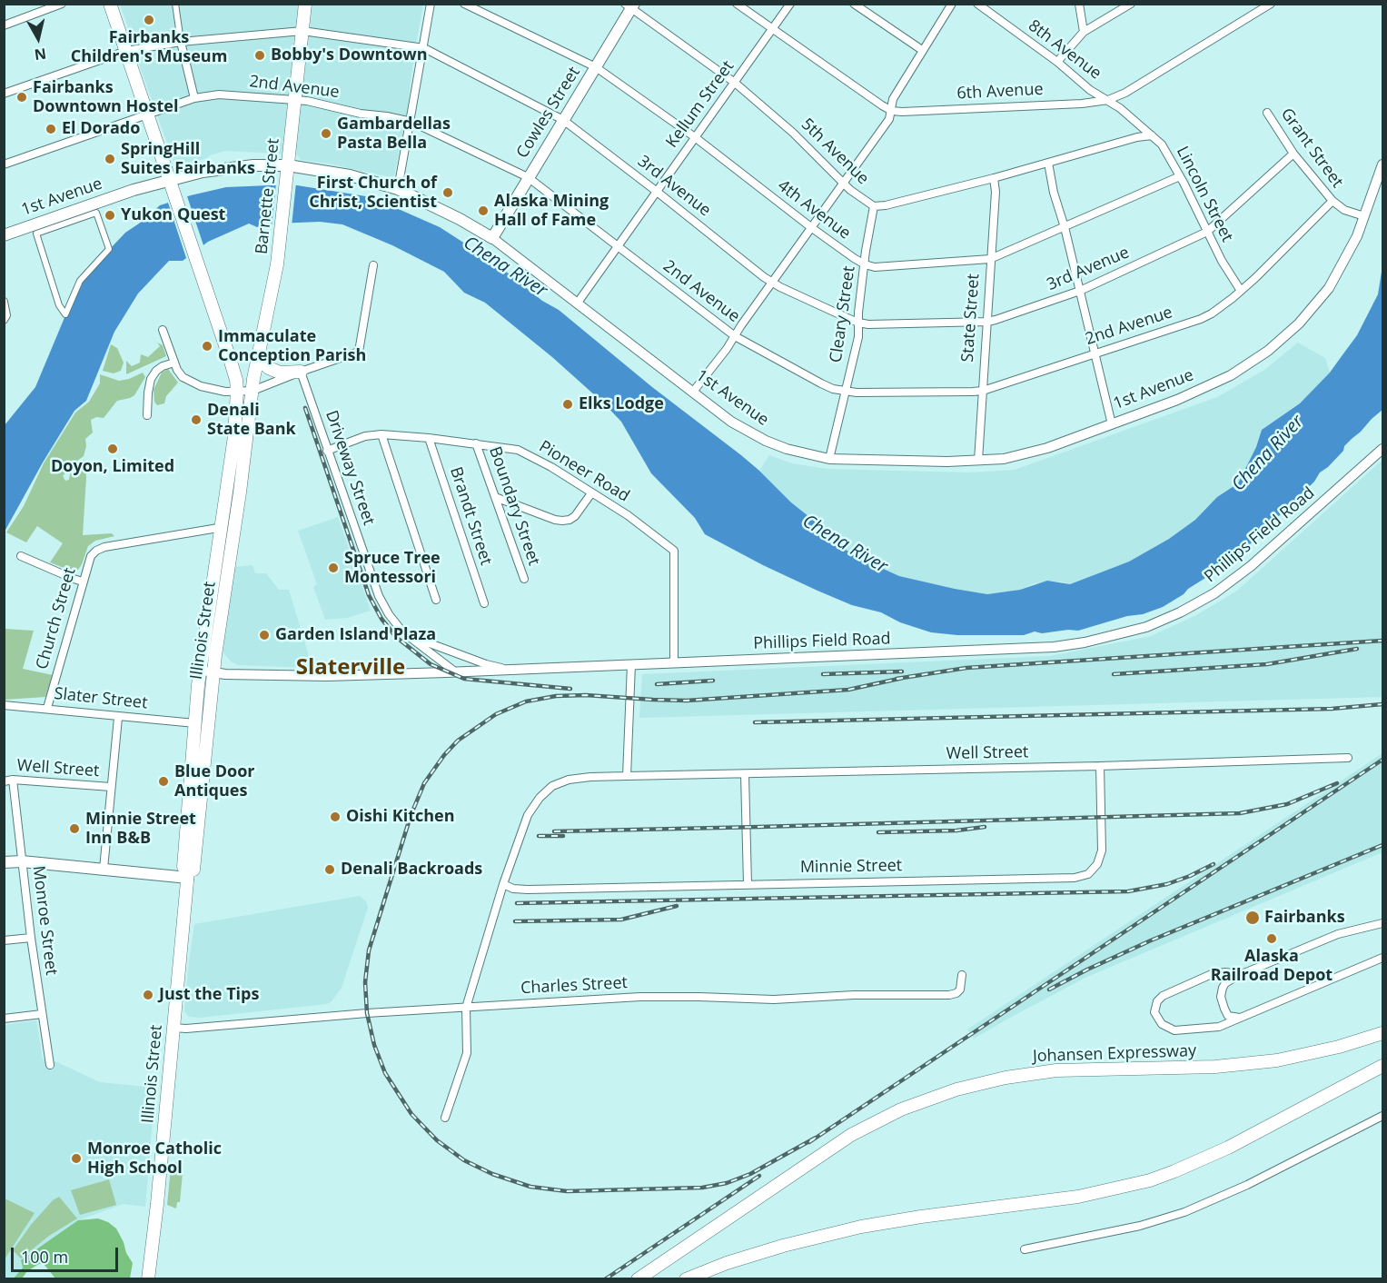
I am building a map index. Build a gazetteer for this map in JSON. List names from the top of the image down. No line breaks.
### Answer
{"streets":{"main road":["Cowles Street","Barnette Street","1st Avenue","Illinois Street","Johansen Expressway"],"street":["8th Avenue","2nd Avenue","6th Avenue","Kellum Street","Grant Street","5th Avenue","3rd Avenue","Lincoln Street","4th Avenue","Cleary Street","State Street","Driveway Street","Pioneer Road","Boundary Street","Brandt Street","Phillips Field Road","Church Street","Slater Street","Well Street","Minnie Street","Monroe Street","Charles Street"]},"crossings":[["8th Avenue","6th Avenue"],["8th Avenue","Lincoln Street"],["2nd Avenue","Kellum Street"],["2nd Avenue","Cowles Street"],["2nd Avenue","Grant Street"],["2nd Avenue","Lincoln Street"],["2nd Avenue","Barnette Street"],["2nd Avenue","Cleary Street"],["2nd Avenue","State Street"],["2nd Avenue","Illinois Street"],["6th Avenue","Lincoln Street"],["Kellum Street","5th Avenue"],["Kellum Street","3rd Avenue"],["Kellum Street","1st Avenue"],["Kellum Street","4th Avenue"],["Cowles Street","5th Avenue"],["Cowles Street","3rd Avenue"],["Cowles Street","1st Avenue"],["Cowles Street","4th Avenue"],["Grant Street","3rd Avenue"],["5th Avenue","Lincoln Street"],["5th Avenue","Cleary Street"],["5th Avenue","State Street"],["3rd Avenue","Lincoln Street"],["3rd Avenue","Barnette Street"],["3rd Avenue","Cleary Street"],["3rd Avenue","State Street"],["3rd Avenue","Illinois Street"],["Lincoln Street","4th Avenue"],["Barnette Street","1st Avenue"],["Barnette Street","Illinois Street"],["1st Avenue","Cleary Street"],["1st Avenue","State Street"],["1st Avenue","Illinois Street"],["4th Avenue","Cleary Street"],["4th Avenue","State Street"],["Driveway Street","Pioneer Road"],["Driveway Street","Phillips Field Road"],["Pioneer Road","Boundary Street"],["Pioneer Road","Brandt Street"],["Pioneer Road","Phillips Field Road"],["Phillips Field Road","Illinois Street"],["Church Street","Illinois Street"],["Church Street","Slater Street"],["Illinois Street","Slater Street"],["Illinois Street","Charles Street"],["Well Street","Minnie Street"],["Well Street","Monroe Street"]],"districts":["Slaterville"],"water":["Chena River"],"places":["Fairbanks Children's Museum","Bobby's Downtown","Fairbanks Downtown Hostel","El Dorado","Gambardellas Pasta Bella","SpringHill Suites Fairbanks","First Church of Christ, Scientist","Alaska Mining Hall of Fame","Yukon Quest","Immaculate Conception Parish","Elks Lodge","Denali State Bank","Doyon, Limited","Spruce Tree Montessori","Garden Island Plaza","Blue Door Antiques","Oishi Kitchen","Minnie Street Inn B&B","Denali Backroads","Fairbanks","Alaska Railroad Depot","Just the Tips","Monroe Catholic High School"],"scale_bar":"100 m","north":"bottom"}
